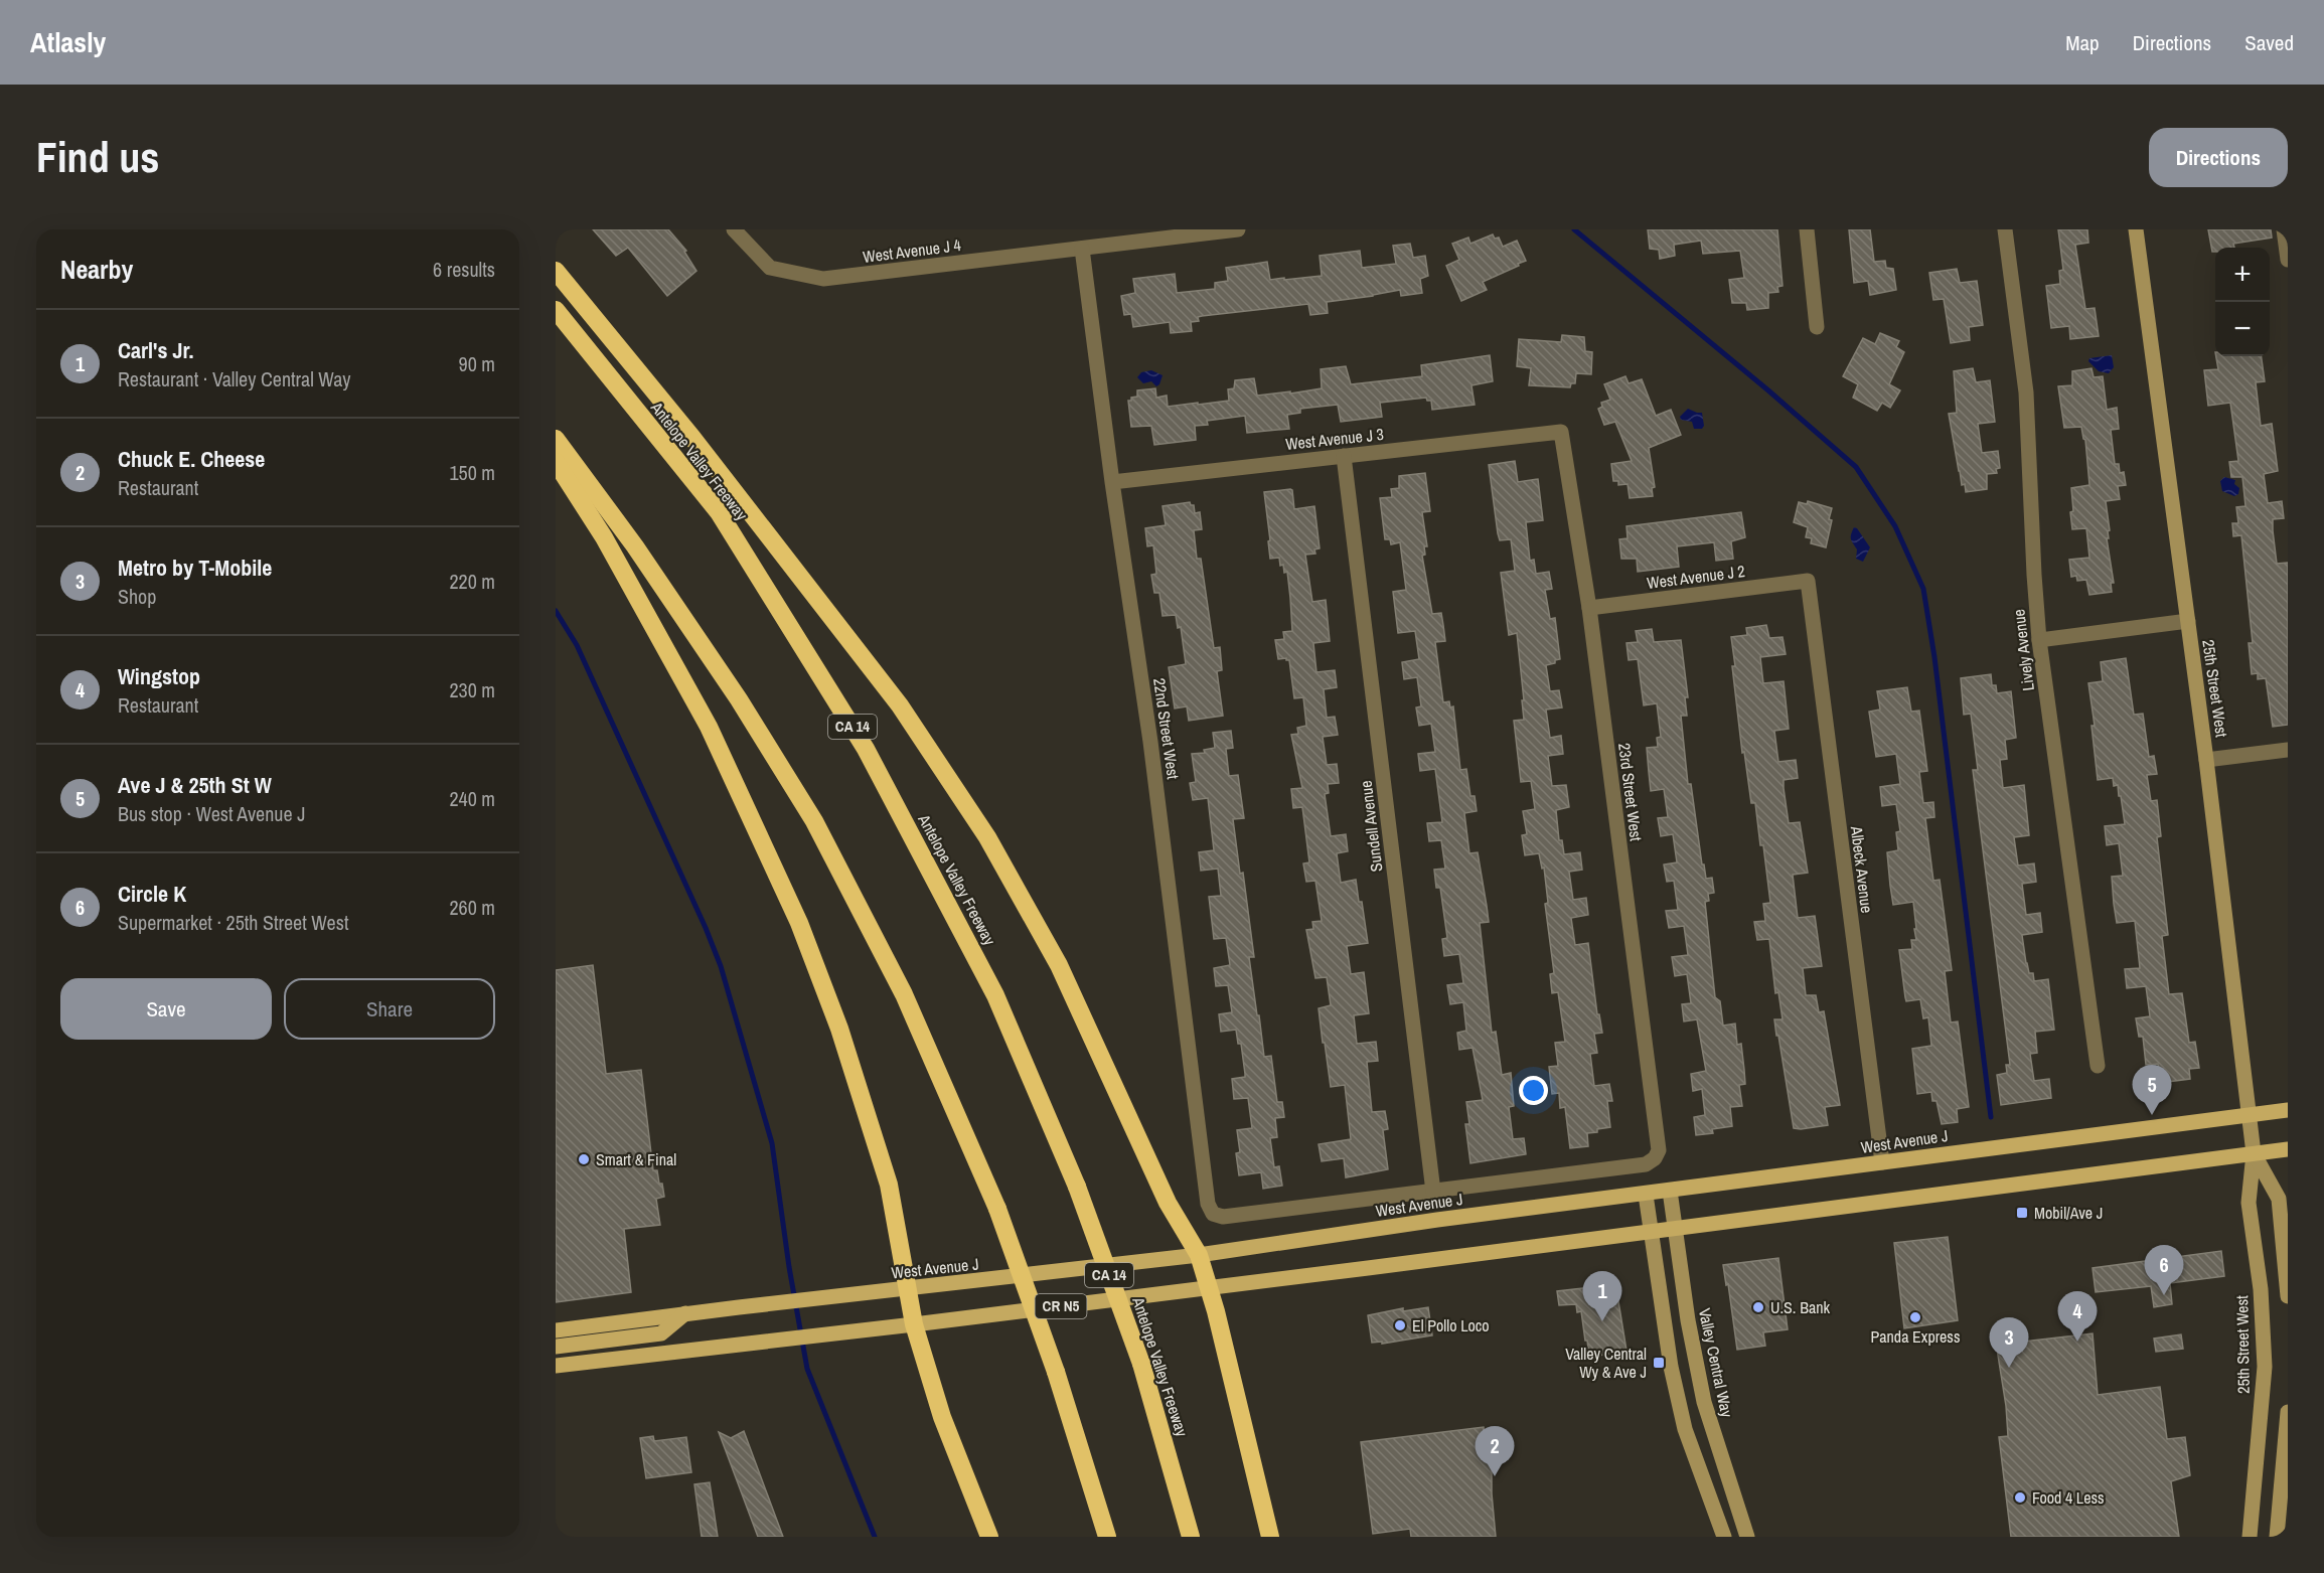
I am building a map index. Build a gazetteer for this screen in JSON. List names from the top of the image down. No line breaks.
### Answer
{"streets":{"highway":["Antelope Valley Freeway","CA 14"],"main road":["West Avenue J","CR N5"],"street":["West Avenue J 4","West Avenue J 3","West Avenue J 2","Lively Avenue","25th Street West","22nd Street West","23rd Street West","Sundell Avenue","Albeck Avenue","Valley Central Way"]},"crossings":[["West Avenue J 4","22nd Street West"],["West Avenue J 3","22nd Street West"],["West Avenue J 3","23rd Street West"],["West Avenue J 3","Sundell Avenue"],["West Avenue J 2","23rd Street West"],["West Avenue J 2","Albeck Avenue"],["25th Street West","West Avenue J"],["22nd Street West","West Avenue J"],["23rd Street West","West Avenue J"],["Sundell Avenue","West Avenue J"],["Albeck Avenue","West Avenue J"],["West Avenue J","Valley Central Way"]],"places":{"other":["Smart & Final","U.S. Bank","Panda Express","El Pollo Loco","Food 4 Less"],"transit":["Mobil/Ave J","Valley Central Wy & Ave J"]},"page":{"header":"Atlasly","nav":["Map","Directions","Saved"],"buttons":["Directions",["Save","Share"]],"title":"Find us","heading":["Nearby","6 results"],"map_buttons":["+","−"],"list":[{"mark":"1","name":"Carl's Jr.","note":"Restaurant · Valley Central Way","value":"90 m"},{"mark":"2","name":"Chuck E. Cheese","note":"Restaurant","value":"150 m"},{"mark":"3","name":"Metro by T-Mobile","note":"Shop","value":"220 m"},{"mark":"4","name":"Wingstop","note":"Restaurant","value":"230 m"},{"mark":"5","name":"Ave J & 25th St W","note":"Bus stop · West Avenue J","value":"240 m"},{"mark":"6","name":"Circle K","note":"Supermarket · 25th Street West","value":"260 m"}],"pins":["5","6","1","4","3","2"]}}
